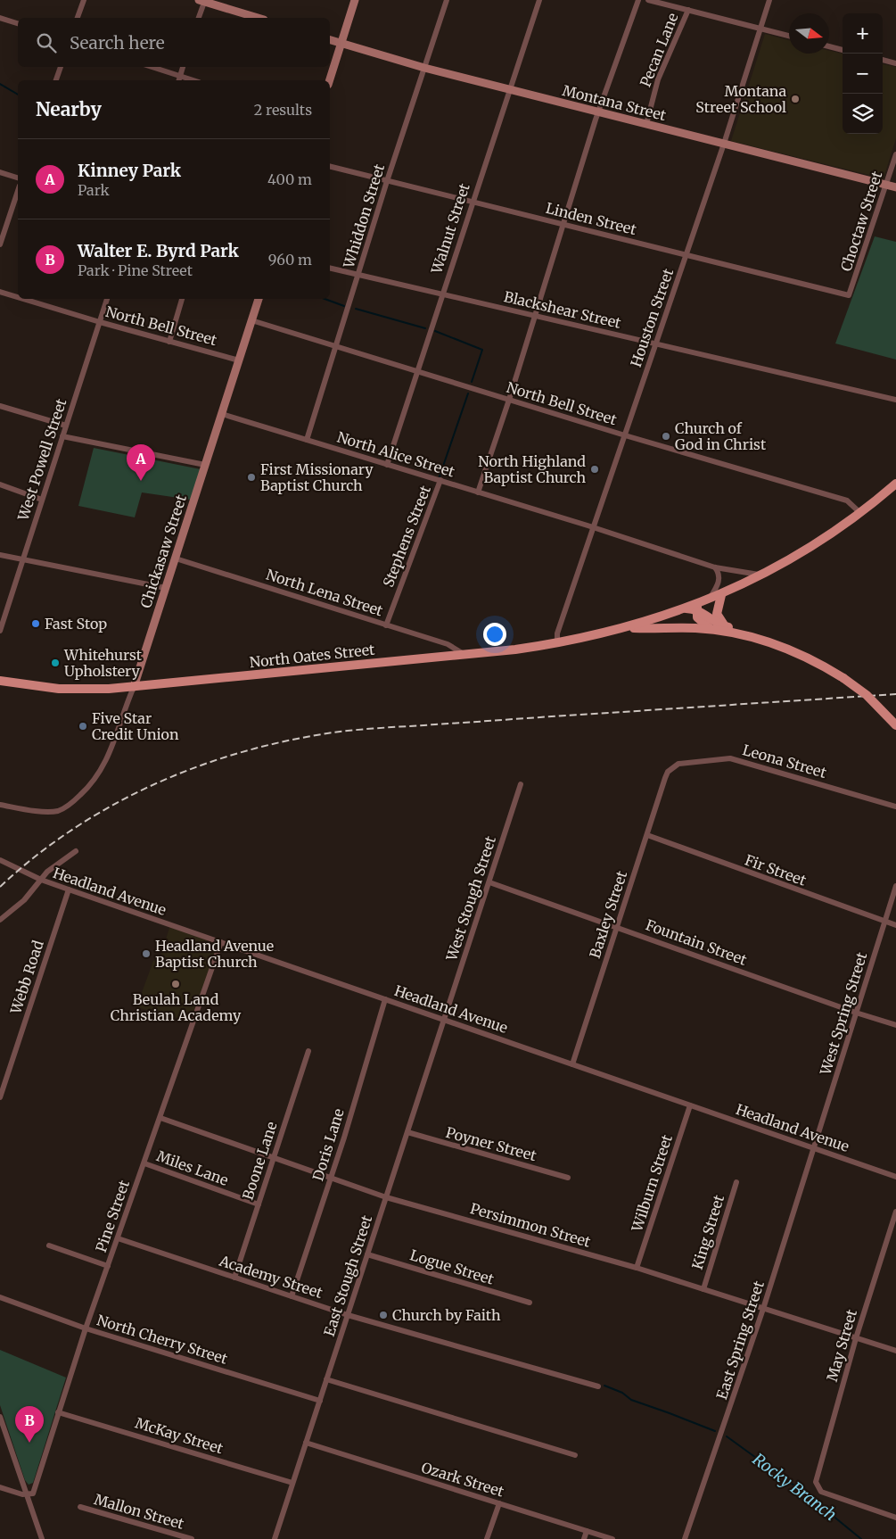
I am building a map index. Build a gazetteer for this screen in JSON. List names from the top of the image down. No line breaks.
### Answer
{"streets":{"main road":["North Oates Street"],"street":["Pecan Lane","Montana Street","Whiddon Street","Linden Street","Choctaw Street","Walnut Street","Blackshear Street","Houston Street","North Bell Street","North Alice Street","West Powell Street","Stephens Street","Chickasaw Street","North Lena Street","Leona Street","Fir Street","Headland Avenue","West Stough Street","Baxley Street","Fountain Street","Webb Road","West Spring Street","Poyner Street","Doris Lane","Boone Lane","Miles Lane","Wilburn Street","Pine Street","Persimmon Street","King Street","Logue Street","East Stough Street","Academy Street","North Cherry Street","East Spring Street","May Street","McKay Street","Ozark Street","Mallon Street"]},"crossings":[["Pecan Lane","Montana Street"],["Montana Street","Whiddon Street"],["Montana Street","Choctaw Street"],["Montana Street","Walnut Street"],["Montana Street","Houston Street"],["Whiddon Street","Linden Street"],["Whiddon Street","Blackshear Street"],["Whiddon Street","North Bell Street"],["Whiddon Street","North Alice Street"],["Linden Street","Choctaw Street"],["Linden Street","Walnut Street"],["Linden Street","Houston Street"],["Walnut Street","Blackshear Street"],["Walnut Street","North Bell Street"],["Walnut Street","North Alice Street"],["Blackshear Street","Houston Street"],["Houston Street","North Bell Street"],["Houston Street","North Alice Street"],["Houston Street","North Oates Street"],["North Bell Street","West Powell Street"],["North Bell Street","Chickasaw Street"],["North Alice Street","Stephens Street"],["North Alice Street","Chickasaw Street"],["Stephens Street","North Lena Street"],["Chickasaw Street","North Lena Street"],["Chickasaw Street","North Oates Street"],["North Lena Street","North Oates Street"],["Leona Street","Baxley Street"],["Fir Street","Baxley Street"],["Fir Street","West Spring Street"],["Headland Avenue","West Stough Street"],["Headland Avenue","Baxley Street"],["Headland Avenue","Webb Road"],["Headland Avenue","West Spring Street"],["Headland Avenue","Doris Lane"],["Headland Avenue","Wilburn Street"],["Headland Avenue","Pine Street"],["Headland Avenue","East Stough Street"],["Headland Avenue","East Spring Street"],["West Stough Street","Fountain Street"],["West Stough Street","East Stough Street"],["Baxley Street","Fountain Street"],["Fountain Street","West Spring Street"],["West Spring Street","East Spring Street"],["Poyner Street","East Stough Street"],["Doris Lane","Persimmon Street"],["Doris Lane","Academy Street"],["Boone Lane","Miles Lane"],["Boone Lane","Persimmon Street"],["Boone Lane","Academy Street"],["Miles Lane","Pine Street"],["Wilburn Street","Persimmon Street"],["Pine Street","Persimmon Street"],["Pine Street","Academy Street"],["Pine Street","North Cherry Street"],["Pine Street","McKay Street"],["Persimmon Street","King Street"],["Persimmon Street","East Stough Street"],["Persimmon Street","East Spring Street"],["Persimmon Street","May Street"],["Logue Street","East Stough Street"],["East Stough Street","Academy Street"],["East Stough Street","North Cherry Street"],["East Stough Street","McKay Street"],["East Stough Street","Ozark Street"]],"water":["Rocky Branch"],"places":["Montana Street School","Church of God in Christ","North Highland Baptist Church","First Missionary Baptist Church","Fast Stop","Whitehurst Upholstery","Five Star Credit Union","Headland Avenue Baptist Church","Beulah Land Christian Academy","Church by Faith"],"north":"right","page":{"map_buttons":["+","−"],"search":"Search here","heading":["Nearby","2 results"],"list":[{"mark":"A","name":"Kinney Park","note":"Park","value":"400 m"},{"mark":"B","name":"Walter E. Byrd Park","note":"Park · Pine Street","value":"960 m"}],"pins":["A","B"]}}
